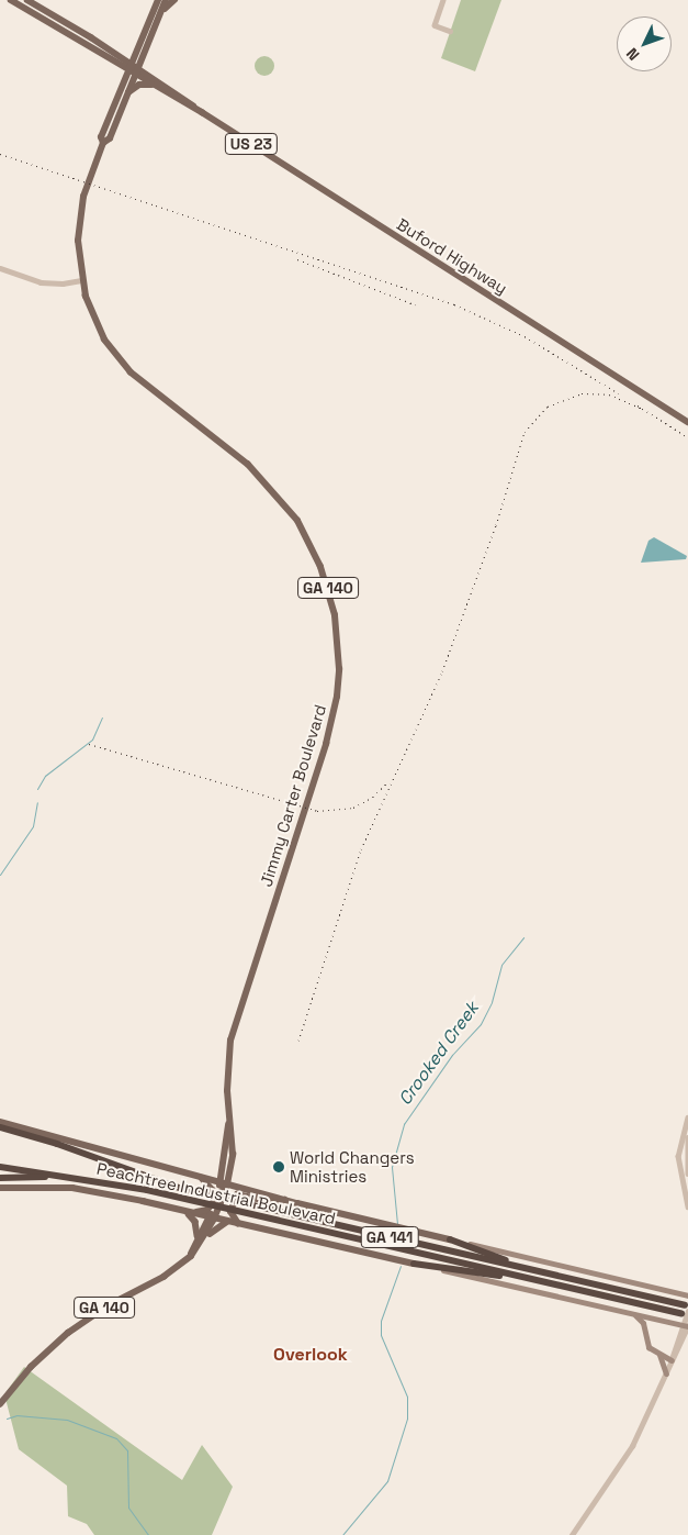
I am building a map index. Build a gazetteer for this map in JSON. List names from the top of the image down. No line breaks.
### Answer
{"streets":{"highway":["Peachtree Industrial Boulevard","GA 141"],"main road":["US 23","Buford Highway","GA 140","Jimmy Carter Boulevard"]},"crossings":[["Buford Highway","Jimmy Carter Boulevard"],["Jimmy Carter Boulevard","Peachtree Industrial Boulevard"],["Peachtree Industrial Boulevard","GA 141"]],"districts":["Overlook"],"water":["Crooked Creek"],"places":["World Changers Ministries"],"north":"bottom left"}
